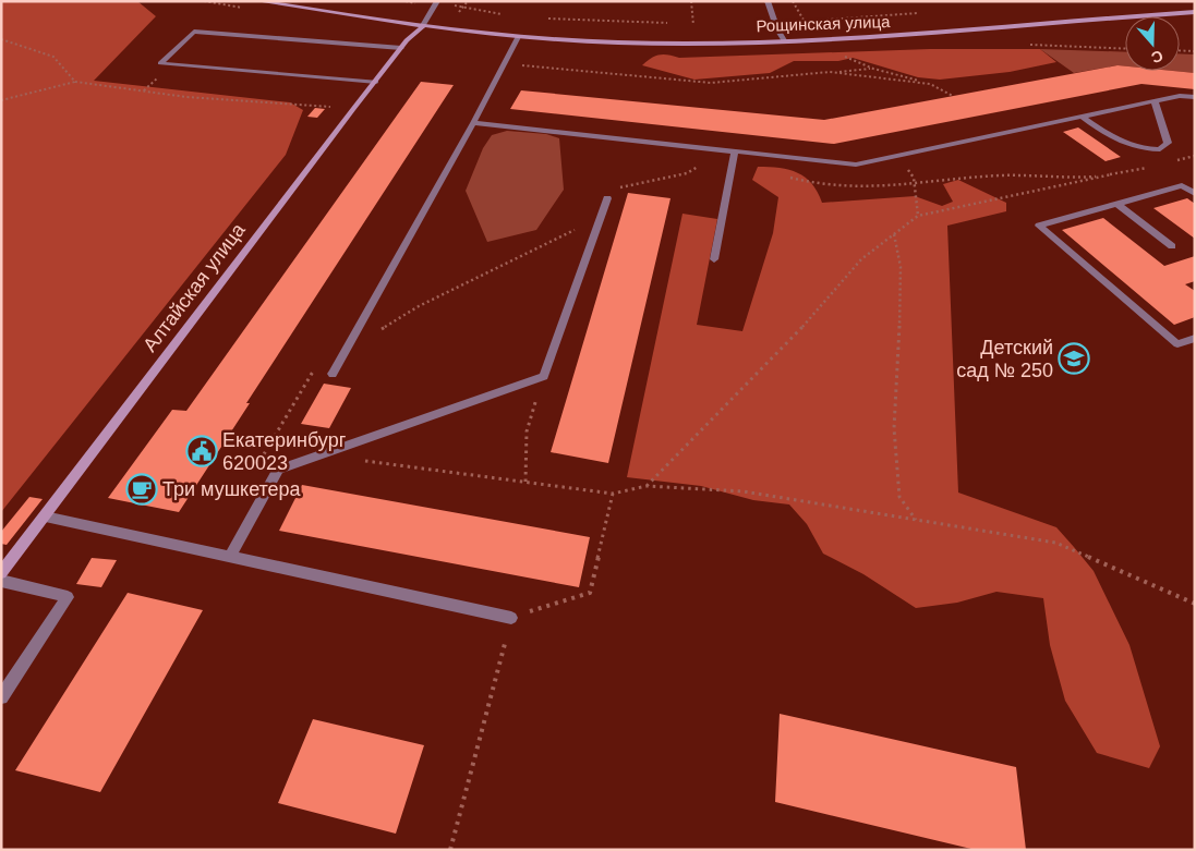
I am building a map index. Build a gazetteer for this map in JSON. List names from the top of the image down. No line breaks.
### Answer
{"streets":{"street":["Рощинская улица","Алтайская улица"]},"crossings":[["Рощинская улица","Алтайская улица"]],"places":{"school or university":["Детский сад № 250"],"public building":["Екатеринбург 620023"],"cafe":["Три мушкетера"]},"north":"bottom"}
